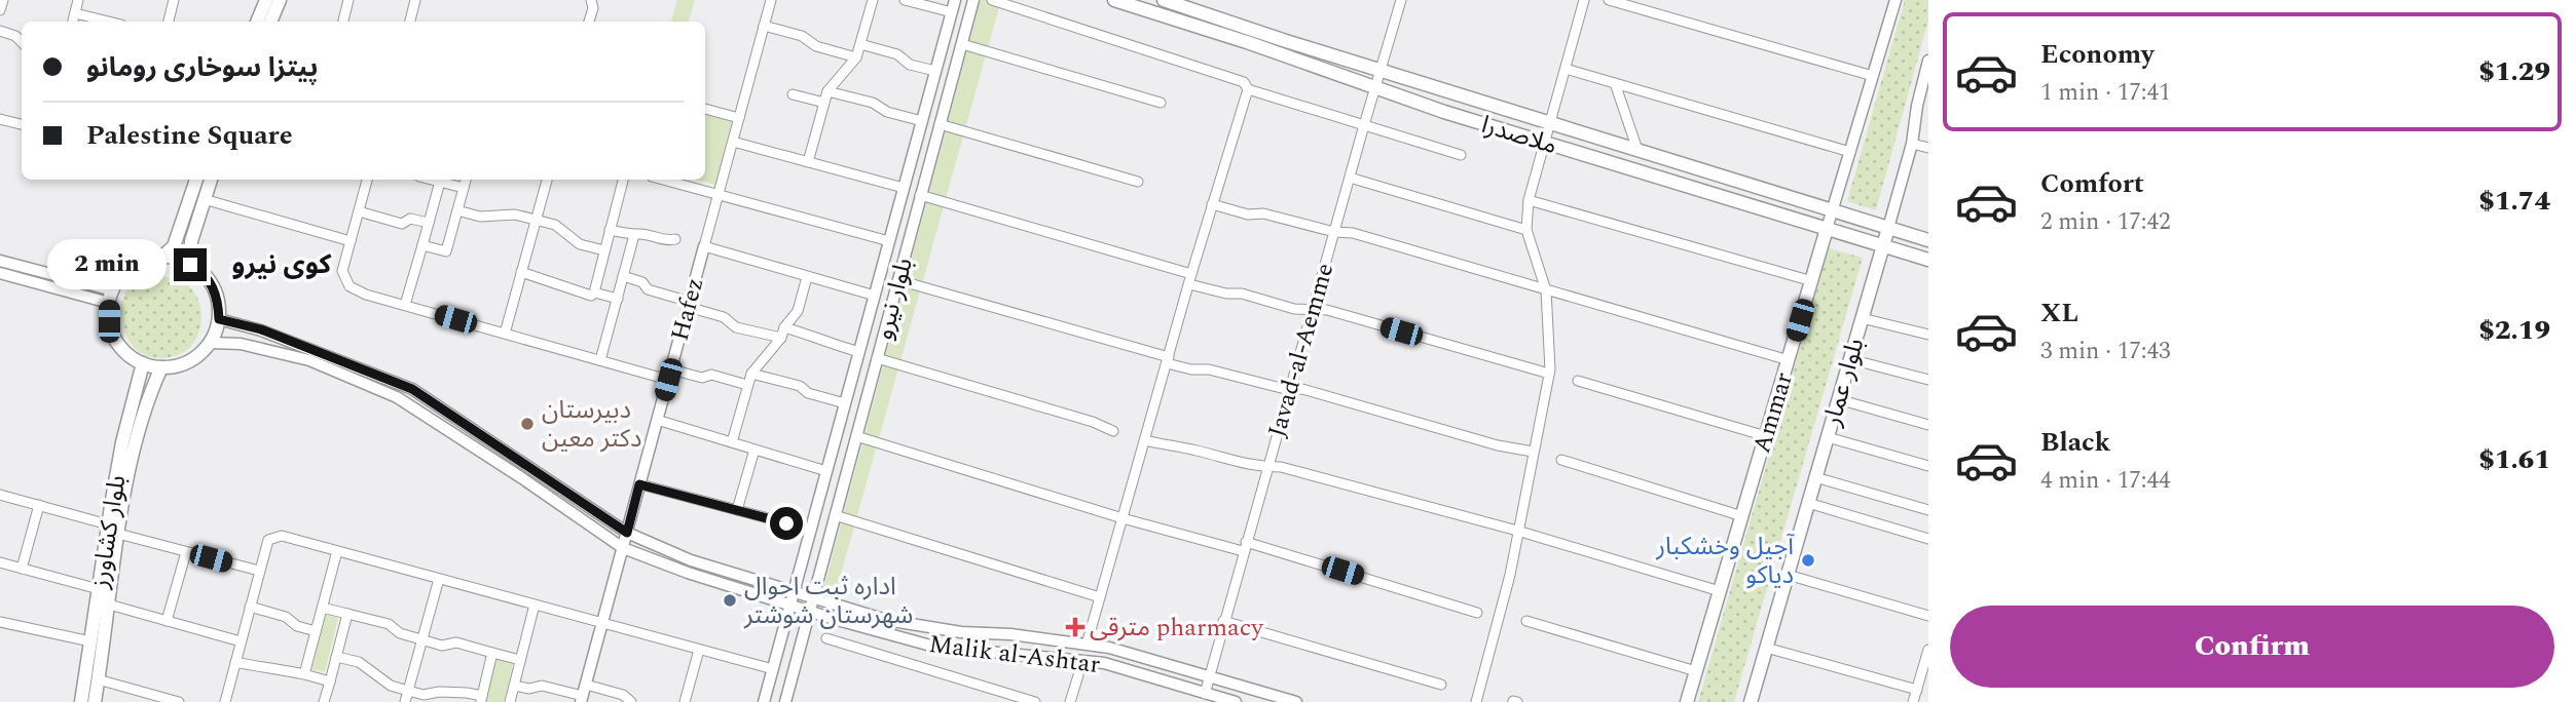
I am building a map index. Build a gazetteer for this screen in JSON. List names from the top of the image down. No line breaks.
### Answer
{"streets":{"main road":["ملاصدرا","بلوار عمار","Ammar","بلوار کشاورز"],"street":["بلوار نیرو","Hafez","Javad-al-Aemme","Malik al-Ashtar"]},"crossings":[["ملاصدرا","Javad-al-Aemme"],["ملاصدرا","بلوار عمار"],["ملاصدرا","Ammar"],["بلوار نیرو","Malik al-Ashtar"],["Hafez","Malik al-Ashtar"],["Javad-al-Aemme","Malik al-Ashtar"],["بلوار کشاورز","Malik al-Ashtar"]],"districts":["کوی نیرو"],"places":{"other":["دبیرستان دکتر معین","آجیل وخشکبار دیاکو","اداره ثبت احوال شهرستان شوشتر"],"health":["مترقی pharmacy"]},"page":{"list":[{"name":"Economy","note":"1 min · 17:41","value":"$1.29"},{"name":"Comfort","note":"2 min · 17:42","value":"$1.74"},{"name":"XL","note":"3 min · 17:43","value":"$2.19"},{"name":"Black","note":"4 min · 17:44","value":"$1.61"}],"banner":["پیتزا سوخاری رومانو","Palestine Square"],"bubble":"2 min","buttons":"Confirm"}}
